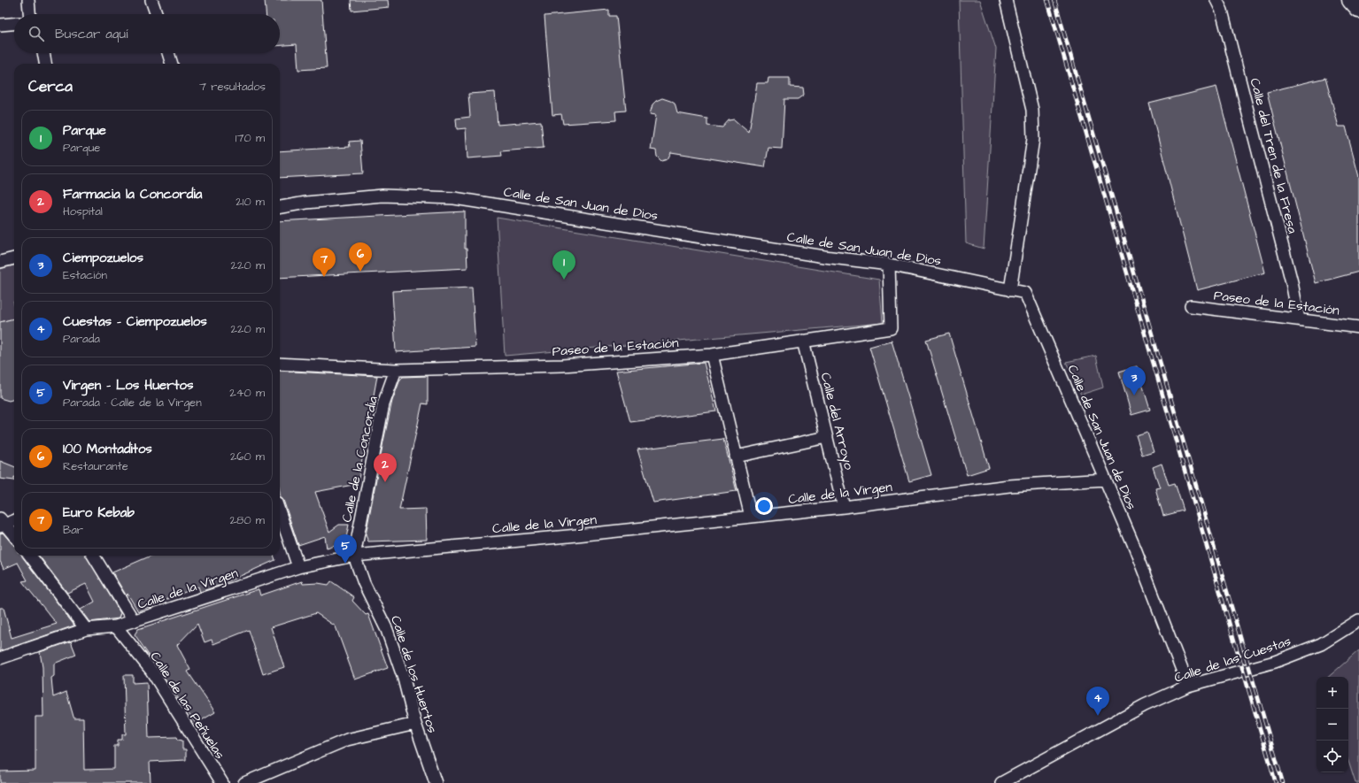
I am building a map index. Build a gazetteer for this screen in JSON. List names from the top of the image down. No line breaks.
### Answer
{"streets":{"street":["Calle del Tren de la Fresa","Calle de San Juan de Dios","Paseo de la Estación","Calle del Arroyo","Calle de la Concordia","Calle de la Virgen","Calle de las Cuestas","Calle de los Huertos","Calle de las Peñuelas"]},"crossings":[["Calle del Tren de la Fresa","Paseo de la Estación"],["Calle de San Juan de Dios","Paseo de la Estación"],["Calle de San Juan de Dios","Calle de la Virgen"],["Calle de San Juan de Dios","Calle de las Cuestas"],["Paseo de la Estación","Calle del Arroyo"],["Paseo de la Estación","Calle de la Concordia"],["Calle del Arroyo","Calle de la Virgen"],["Calle de la Concordia","Calle de la Virgen"],["Calle de la Concordia","Calle de los Huertos"],["Calle de la Virgen","Calle de los Huertos"],["Calle de la Virgen","Calle de las Peñuelas"]],"page":{"search":"Buscar aquí","heading":["Cerca","7 resultados"],"list":[{"mark":"1","name":"Parque","note":"Parque","value":"170 m"},{"mark":"2","name":"Farmacia la Concordia","note":"Hospital","value":"210 m"},{"mark":"3","name":"Ciempozuelos","note":"Estación","value":"220 m"},{"mark":"4","name":"Cuestas - Ciempozuelos","note":"Parada","value":"220 m"},{"mark":"5","name":"Virgen - Los Huertos","note":"Parada · Calle de la Virgen","value":"240 m"},{"mark":"6","name":"100 Montaditos","note":"Restaurante","value":"260 m"},{"mark":"7","name":"Euro Kebab","note":"Bar","value":"280 m"}],"pins":["6","7","1","3","2","5","4"],"map_buttons":["+","−"]}}
